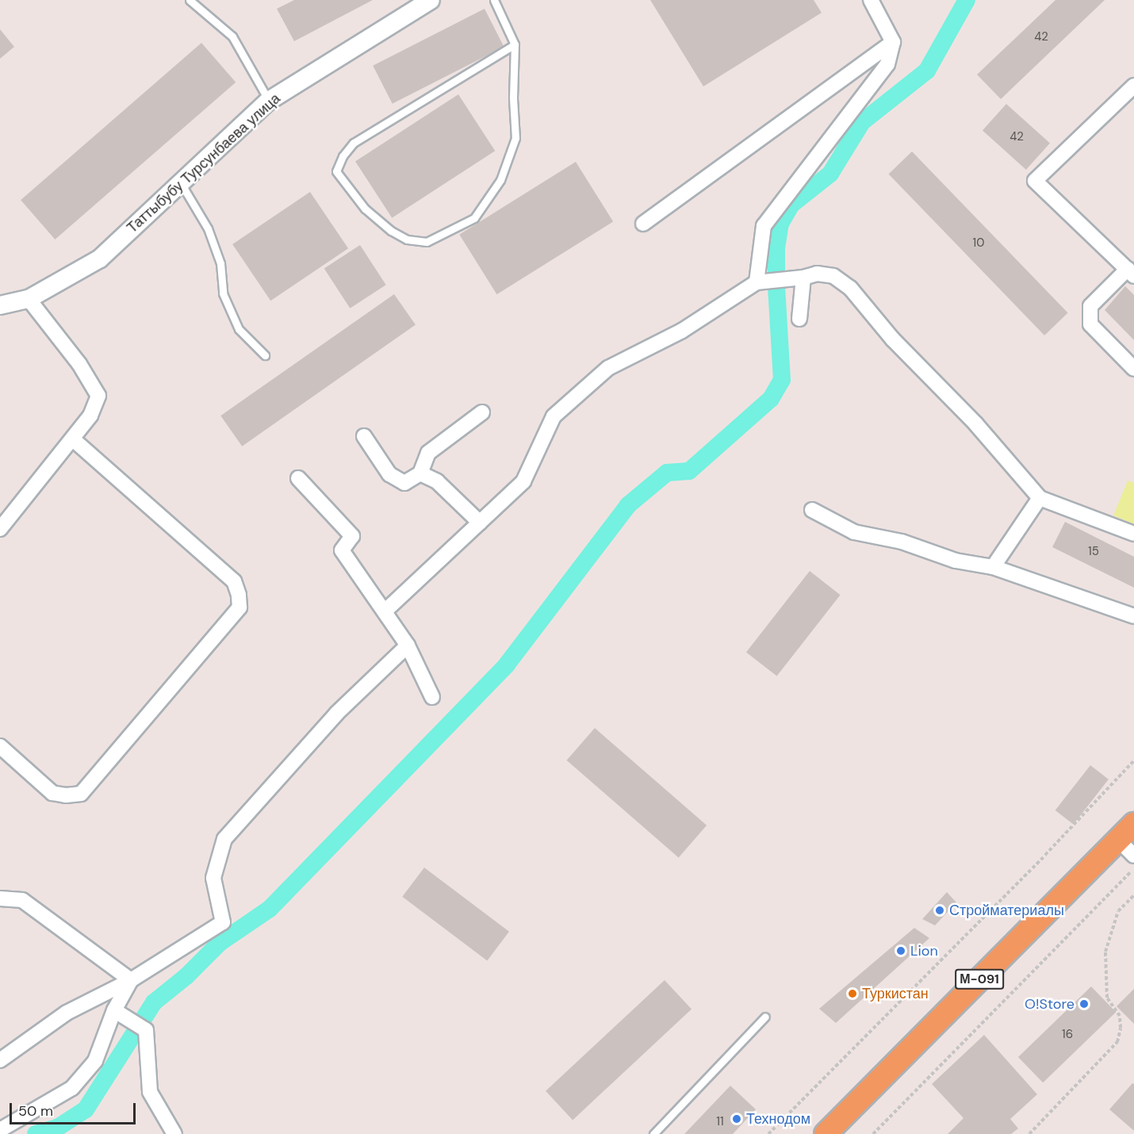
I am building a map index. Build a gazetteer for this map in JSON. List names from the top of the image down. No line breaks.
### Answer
{"streets":{"main road":["М-091"],"street":["Таттыбубу Турсунбаева улица"]},"places":["Стройматериалы","Lion","Туркистан","O!Store","Технодом"],"house_numbers":["42","42","10","15","16","11"],"scale_bar":"50 m"}
